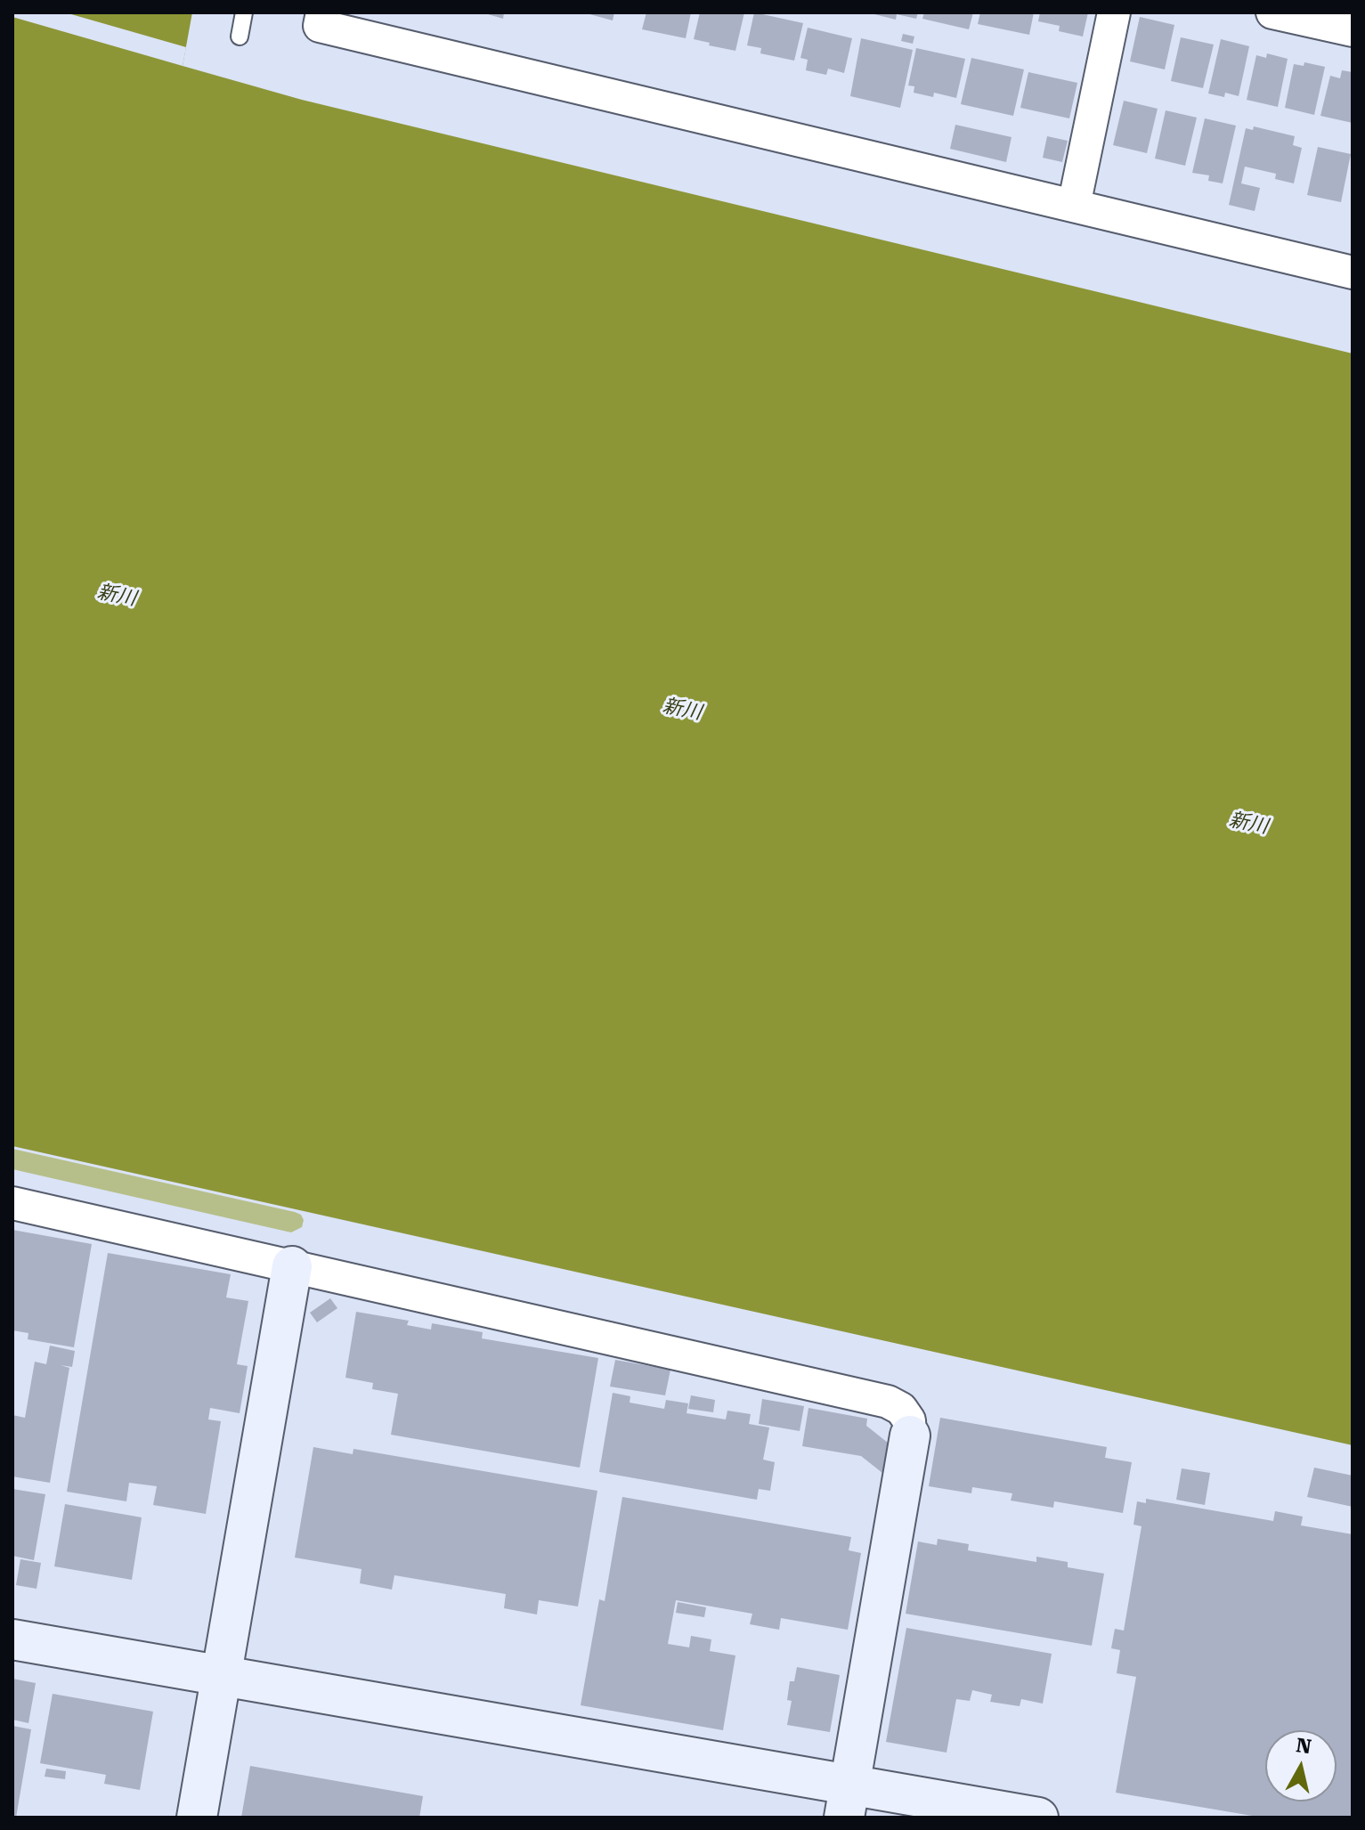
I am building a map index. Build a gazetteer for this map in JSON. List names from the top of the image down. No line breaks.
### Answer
{"water":["新川"],"north":"top"}
